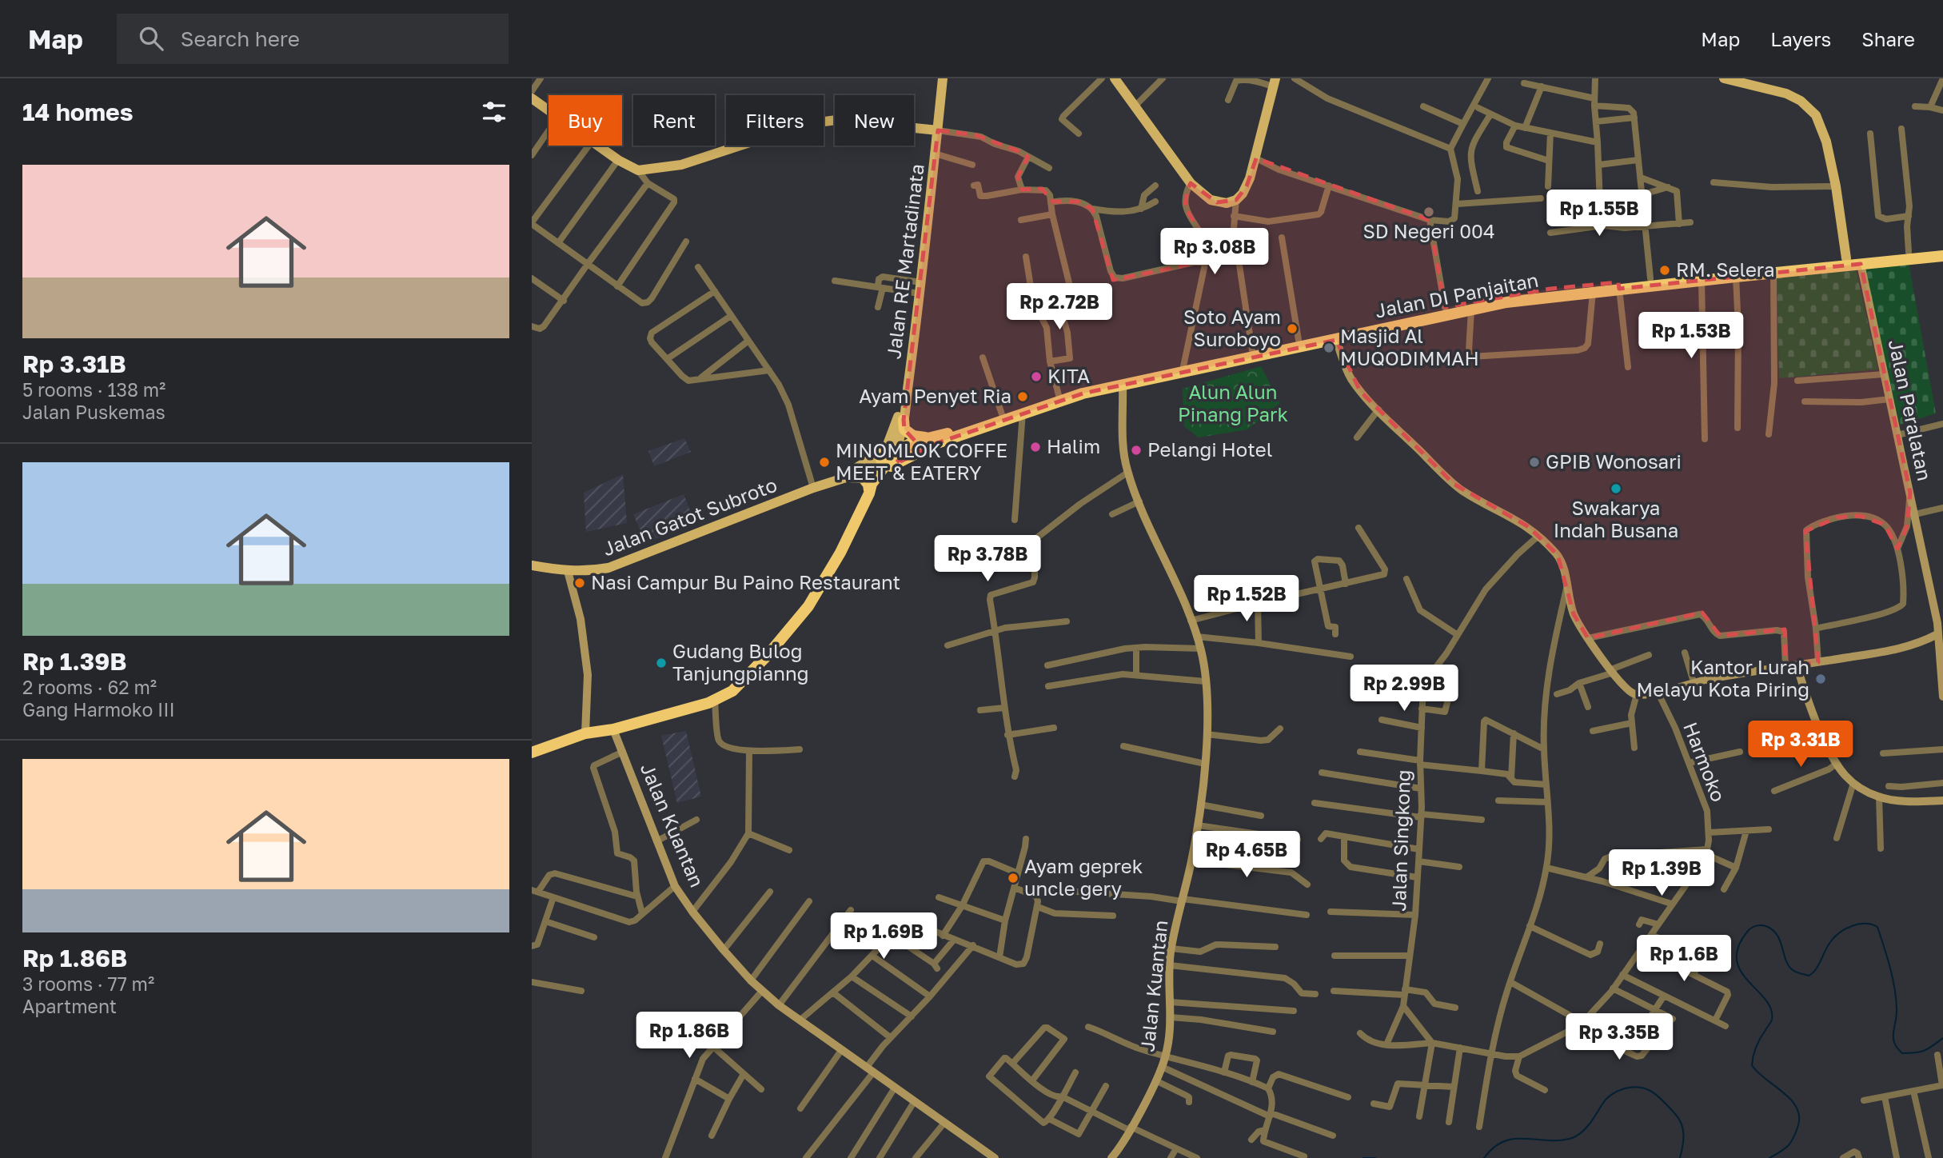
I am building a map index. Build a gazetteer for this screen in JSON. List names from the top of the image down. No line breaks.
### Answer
{"streets":{"highway":["Jalan DI Panjaitan"],"main road":["Jalan RE Martadinata","Jalan Gatot Subroto"],"street":["Jalan Peralatan","Harmoko","Jalan Kuantan","Jalan Singkong"]},"crossings":[["Jalan RE Martadinata","Jalan DI Panjaitan"],["Jalan DI Panjaitan","Jalan Peralatan"],["Jalan DI Panjaitan","Jalan Kuantan"]],"parks":["Alun Alun Pinang Park"],"places":["SD Negeri 004","RM. Selera","Soto Ayam Suroboyo","Masjid Al MUQODIMMAH","KITA","Ayam Penyet Ria","Halim","Pelangi Hotel","MINOMLOK COFFE MEET & EATERY","GPIB Wonosari","Swakarya Indah Busana","Nasi Campur Bu Paino Restaurant","Gudang Bulog Tanjungpianng","Kantor Lurah Melayu Kota Piring","Ayam geprek uncle gery"],"page":{"header":"Map","search":"Search here","nav":["Map","Layers","Share"],"heading":"14 homes","chip":["Buy","Rent","Filters","New"],"list":[{"name":"Rp 3.31B","note":"5 rooms · 138 m² · Jalan Puskemas"},{"name":"Rp 1.39B","note":"2 rooms · 62 m² · Gang Harmoko III"},{"name":"Rp 1.86B","note":"3 rooms · 77 m² · Apartment"}],"price":["Rp 1.55B","Rp 3.08B","Rp 2.72B","Rp 1.53B","Rp 3.78B","Rp 1.52B","Rp 2.99B","Rp 3.31B","Rp 4.65B","Rp 1.39B","Rp 1.69B","Rp 1.6B","Rp 1.86B","Rp 3.35B"]}}
